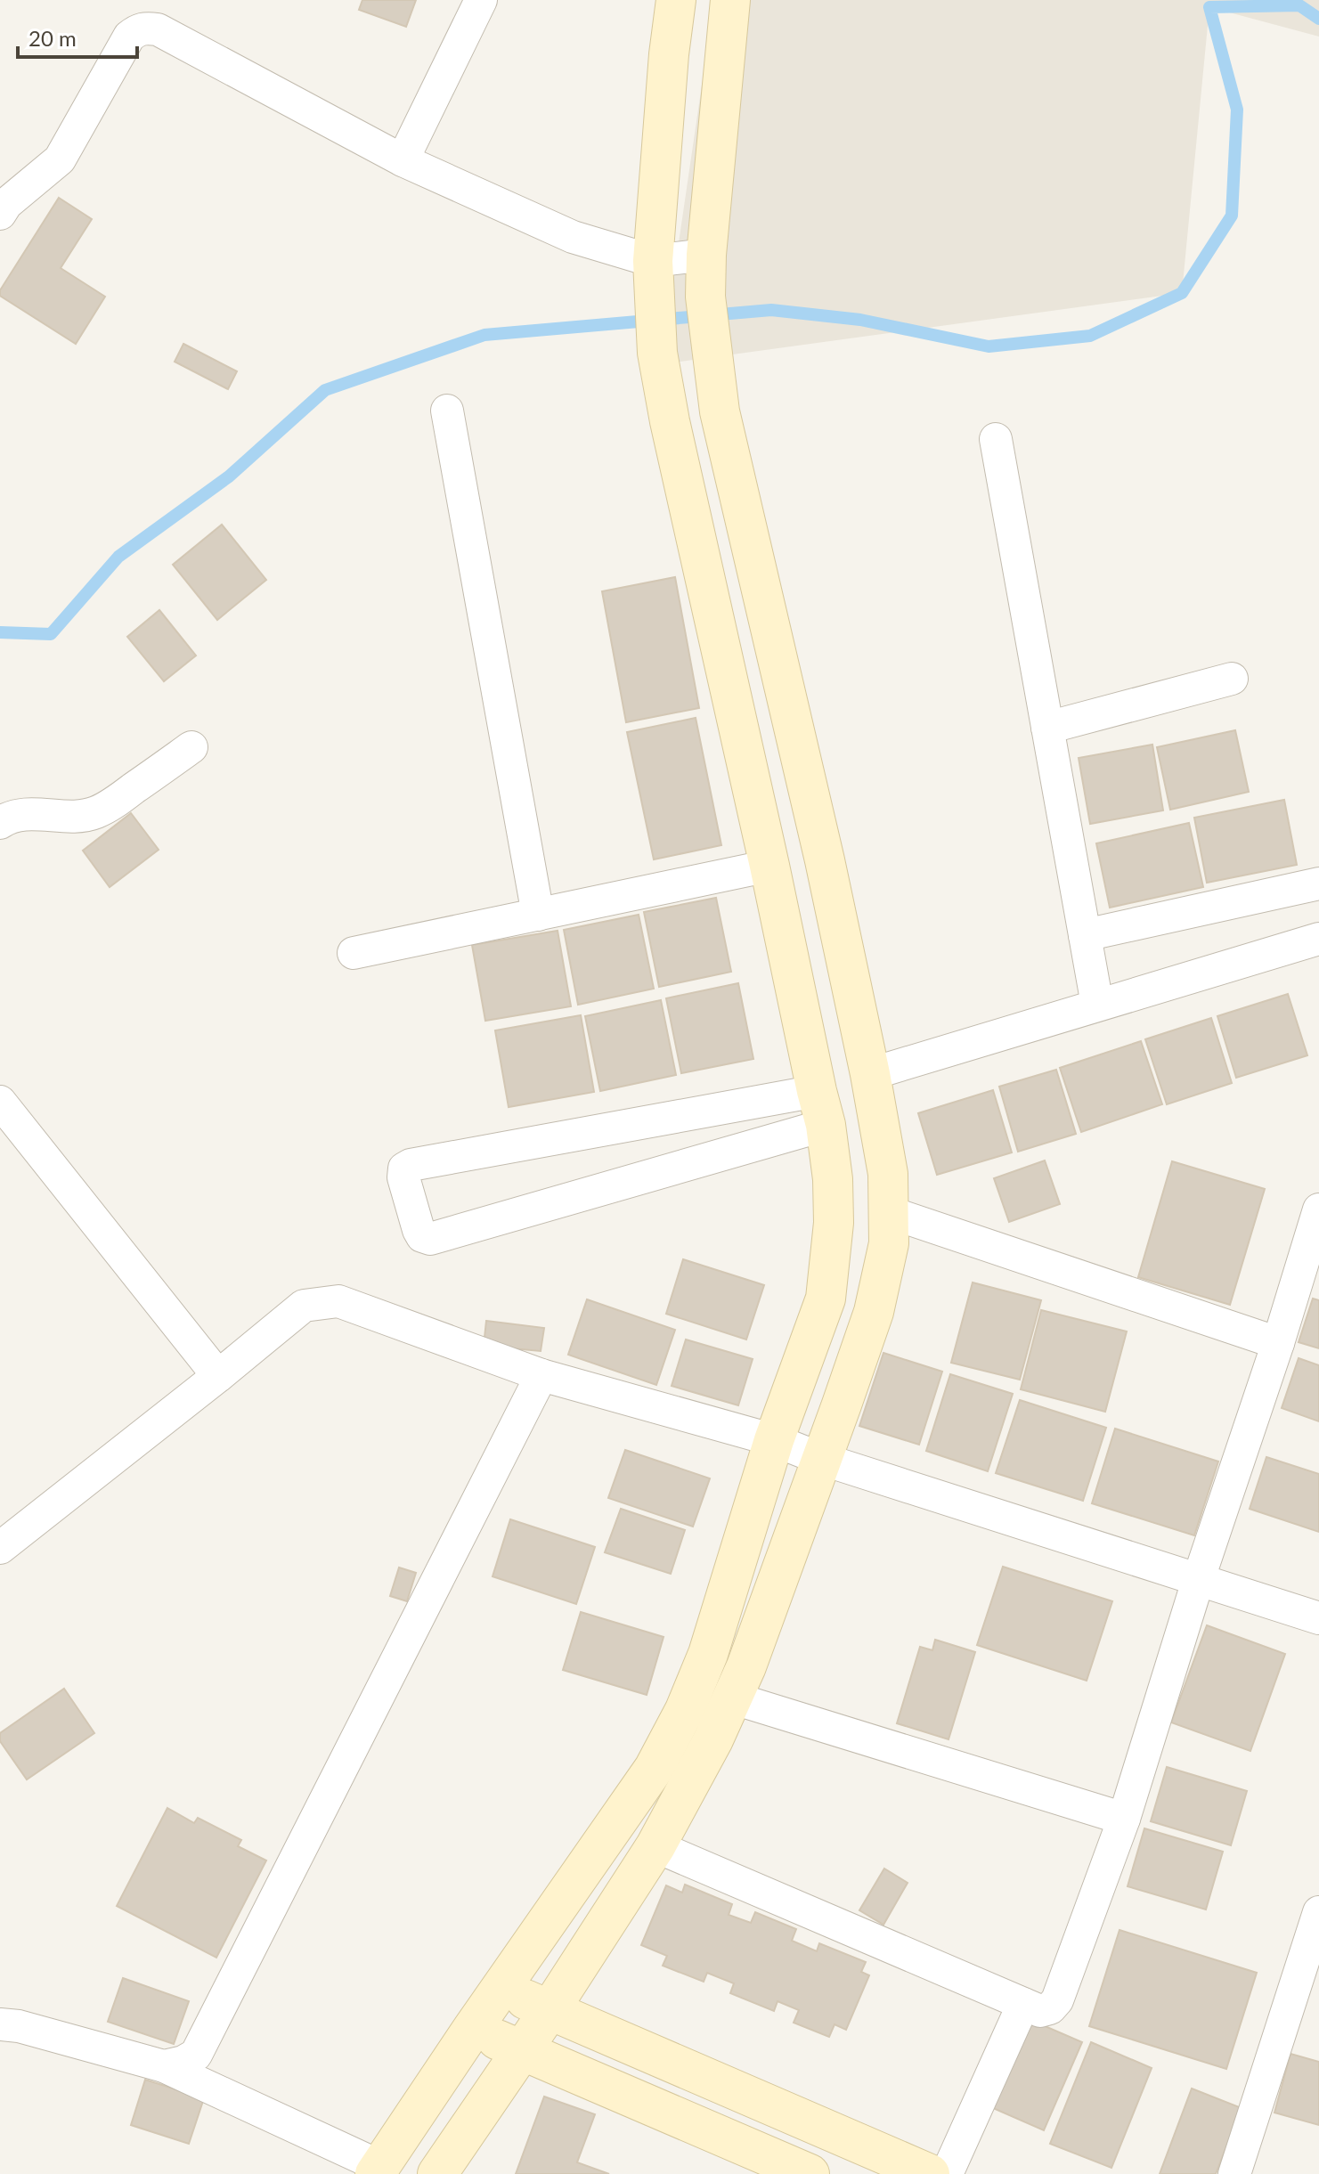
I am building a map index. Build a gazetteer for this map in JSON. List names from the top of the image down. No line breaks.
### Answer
{"scale_bar":"20 m"}
